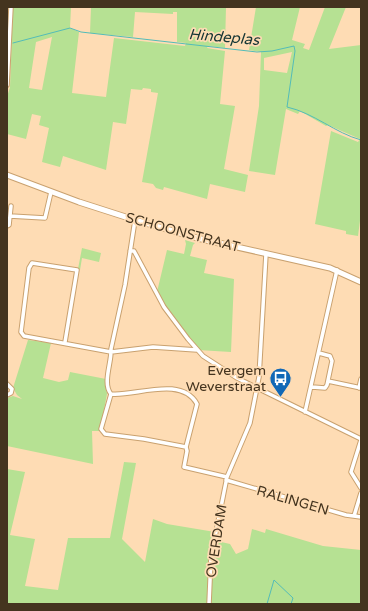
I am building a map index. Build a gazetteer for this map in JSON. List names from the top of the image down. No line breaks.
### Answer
{"streets":{"street":["SCHOONSTRAAT","RALINGEN","OVERDAM"]},"crossings":[["SCHOONSTRAAT","OVERDAM"],["RALINGEN","OVERDAM"]],"water":["Hindeplas"],"places":{"bus stop":["Evergem Weverstraat"]}}
